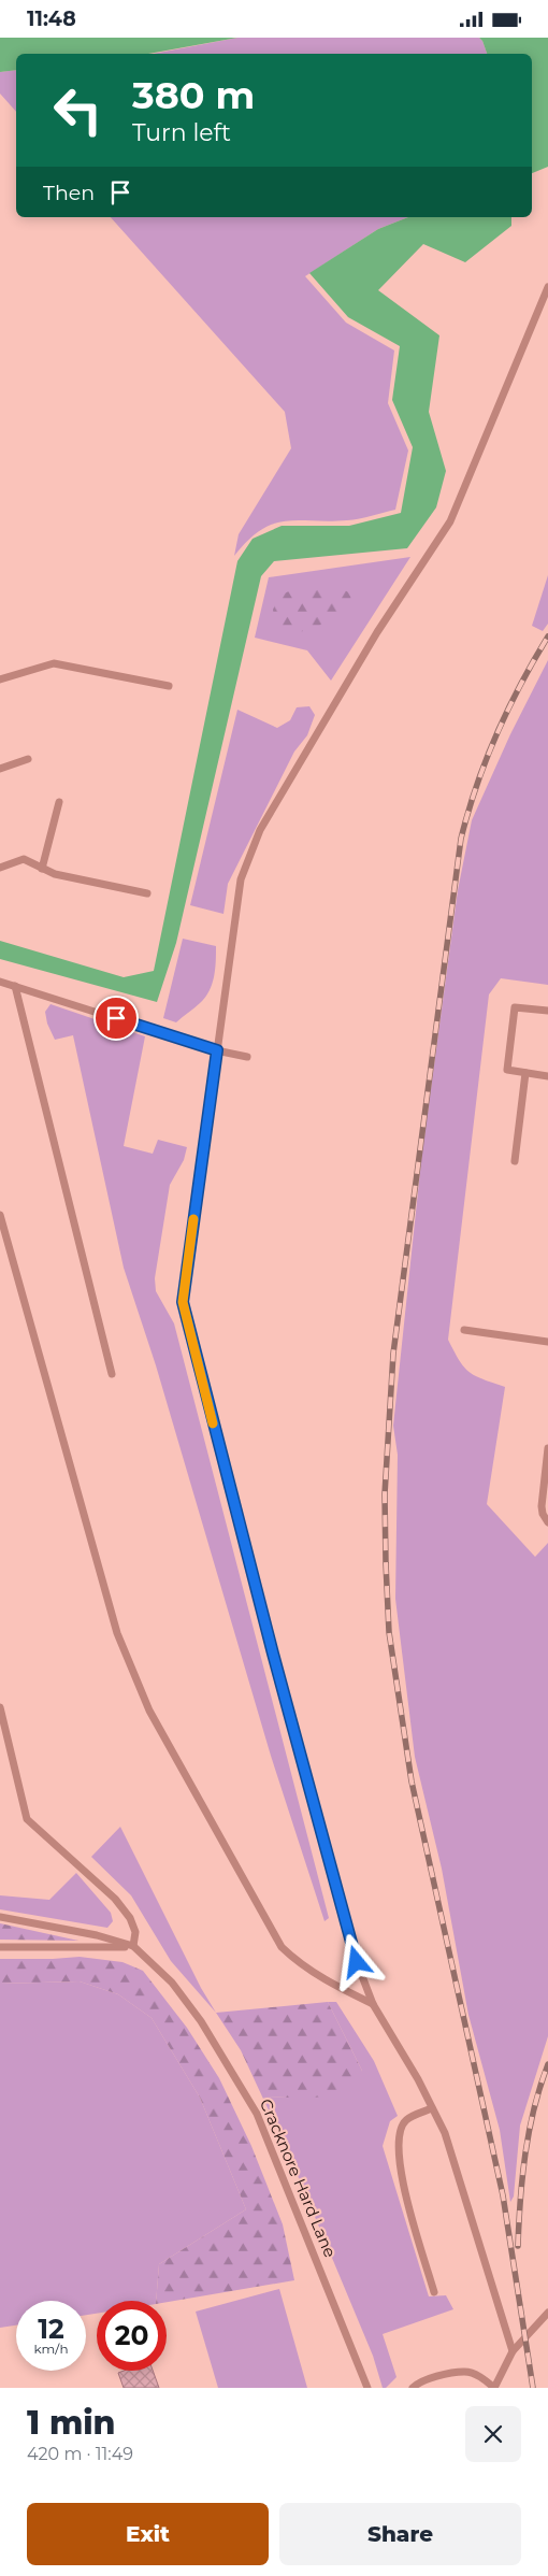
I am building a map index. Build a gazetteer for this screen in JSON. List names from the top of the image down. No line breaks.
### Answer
{"streets":{"lane":["Cracknore Hard Lane"]},"page":{"status":"11:48","turn":["380 m","Turn left"],"then":"Then","speed":"12 km/h","limit":"20","heading":["1 min","420 m · 11:49"],"buttons":["Exit","Share"]}}
